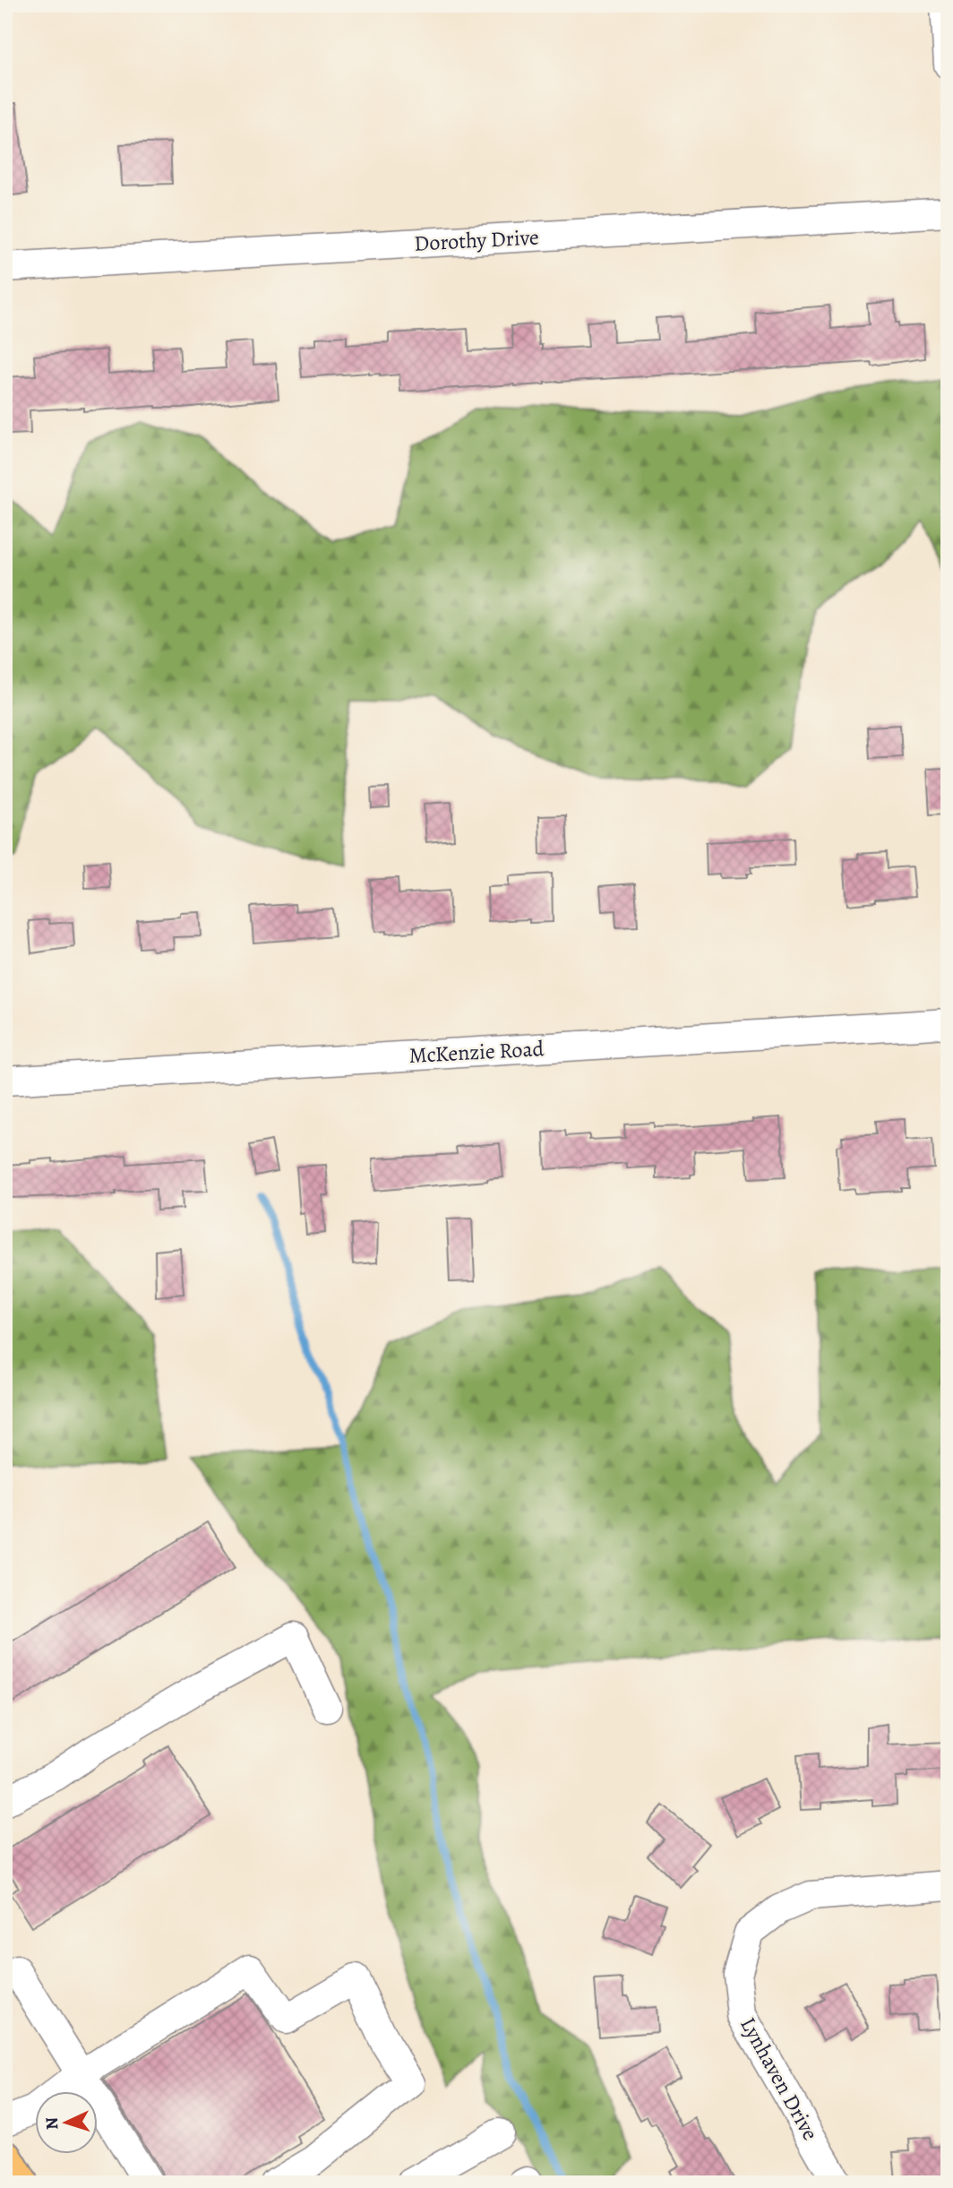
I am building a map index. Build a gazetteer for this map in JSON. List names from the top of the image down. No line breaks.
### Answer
{"streets":{"street":["Dorothy Drive","McKenzie Road","Lynhaven Drive"]},"north":"left"}
